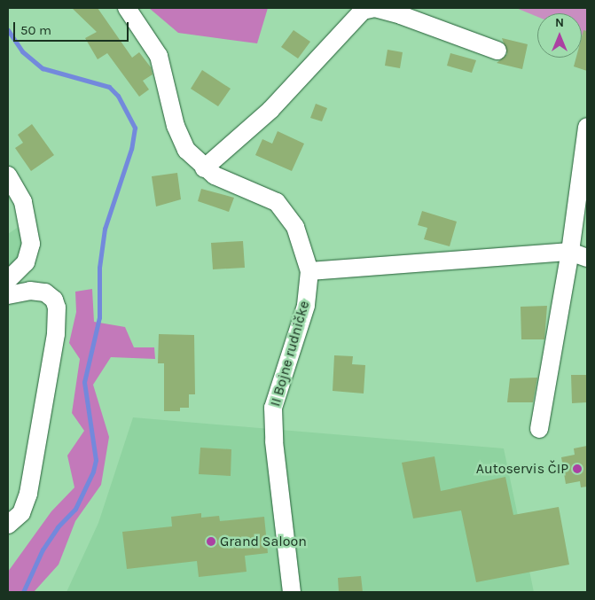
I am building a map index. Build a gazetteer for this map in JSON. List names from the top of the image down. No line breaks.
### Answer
{"streets":{"street":["II Bojne rudničke"]},"places":["Autoservis ČIP","Grand Saloon"],"scale_bar":"50 m","north":"top"}
